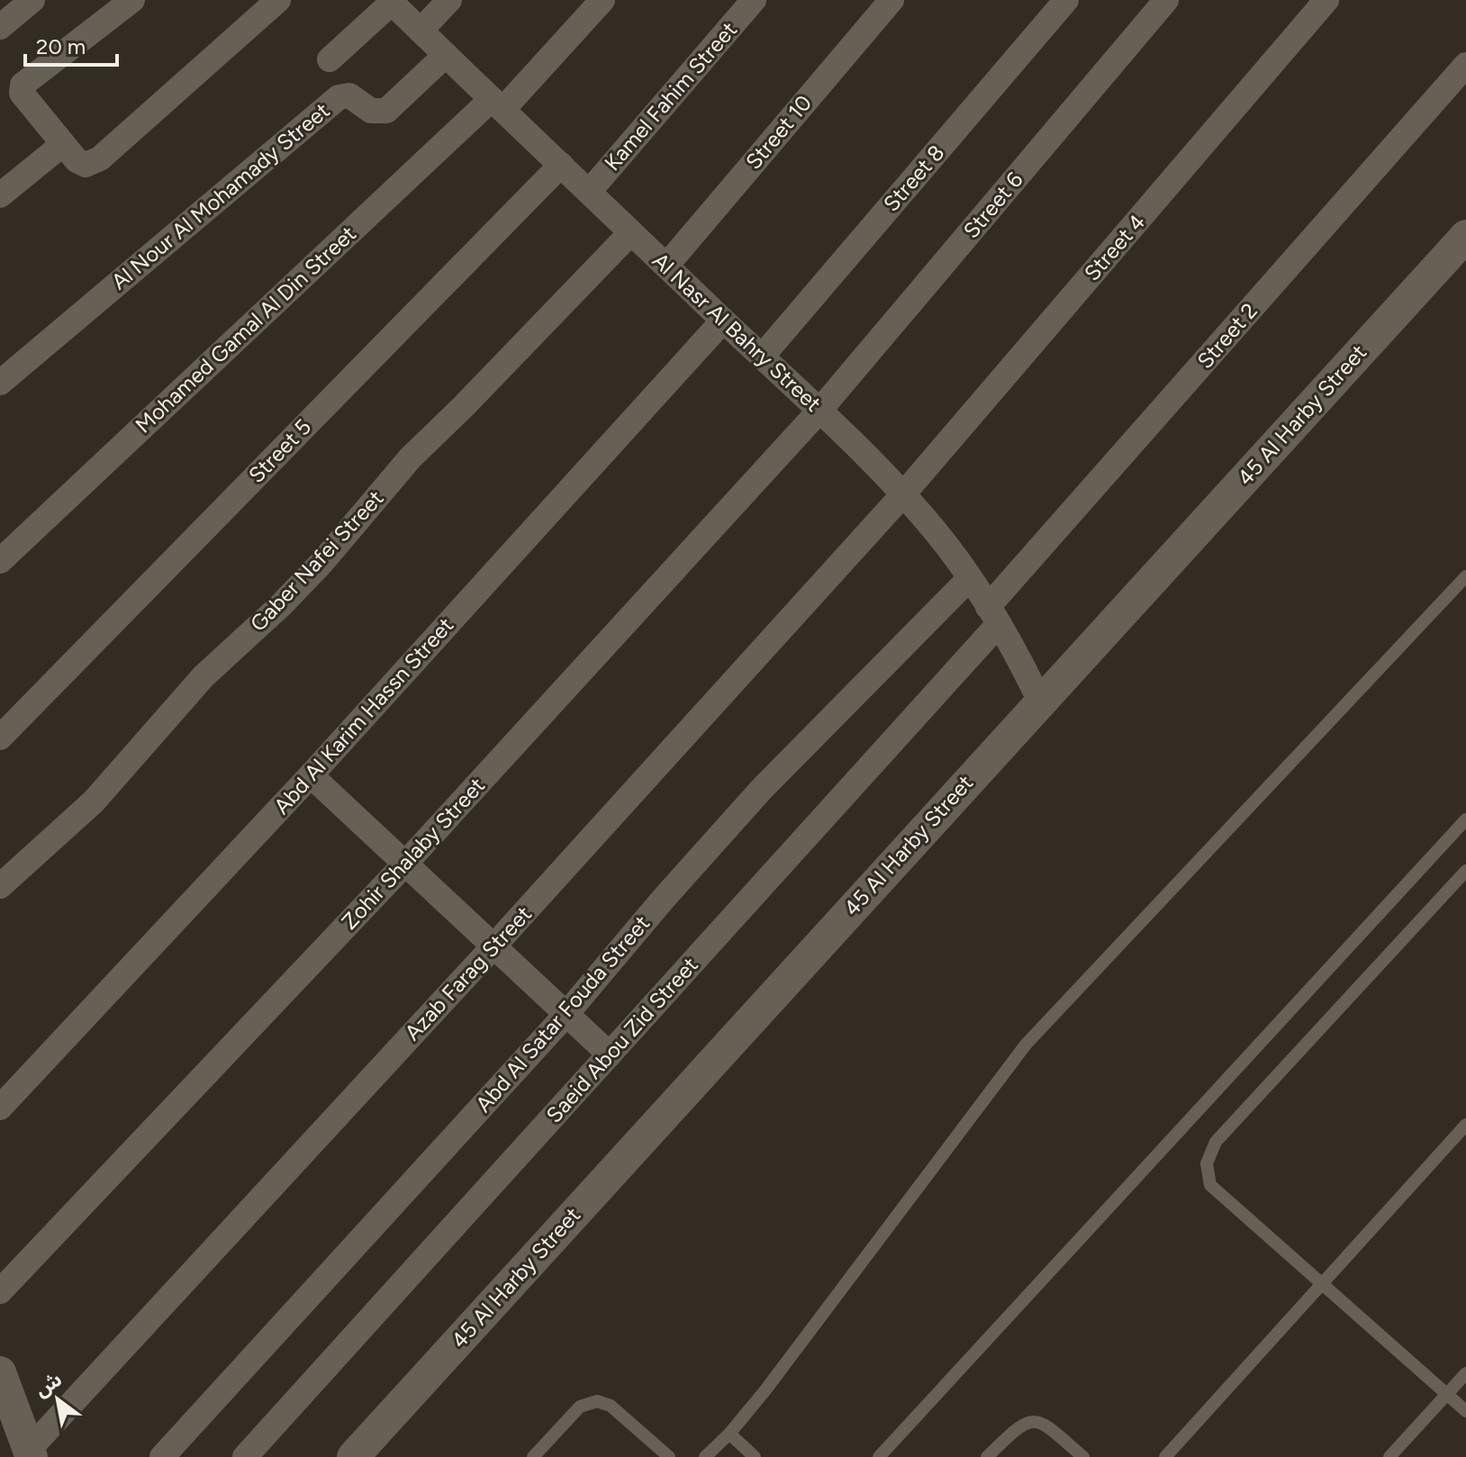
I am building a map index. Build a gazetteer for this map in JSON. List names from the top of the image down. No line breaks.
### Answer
{"streets":{"street":["Kamel Fahim Street","Street 10","Street 8","Al Nour Al Mohamady Street","Street 6","Street 4","Mohamed Gamal Al Din Street","Al Nasr Al Bahry Street","Street 2","45 Al Harby Street","Street 5","Gaber Nafei Street","Abd Al Karim Hassn Street","Zohir Shalaby Street","Azab Farag Street","Abd Al Satar Fouda Street","Saeid Abou Zid Street"]},"crossings":[["Kamel Fahim Street","Al Nasr Al Bahry Street"],["Street 10","Al Nasr Al Bahry Street"],["Street 8","Al Nasr Al Bahry Street"],["Al Nour Al Mohamady Street","Al Nasr Al Bahry Street"],["Street 6","Al Nasr Al Bahry Street"],["Street 6","Zohir Shalaby Street"],["Street 4","Al Nasr Al Bahry Street"],["Street 4","Azab Farag Street"],["Mohamed Gamal Al Din Street","Al Nasr Al Bahry Street"],["Al Nasr Al Bahry Street","Street 2"],["Al Nasr Al Bahry Street","45 Al Harby Street"],["Al Nasr Al Bahry Street","Street 5"],["Al Nasr Al Bahry Street","Gaber Nafei Street"],["Al Nasr Al Bahry Street","Abd Al Karim Hassn Street"],["Al Nasr Al Bahry Street","Zohir Shalaby Street"],["Al Nasr Al Bahry Street","Azab Farag Street"],["Al Nasr Al Bahry Street","Abd Al Satar Fouda Street"],["Al Nasr Al Bahry Street","Saeid Abou Zid Street"],["Street 2","Saeid Abou Zid Street"]],"scale_bar":"20 m","north":"top left"}
